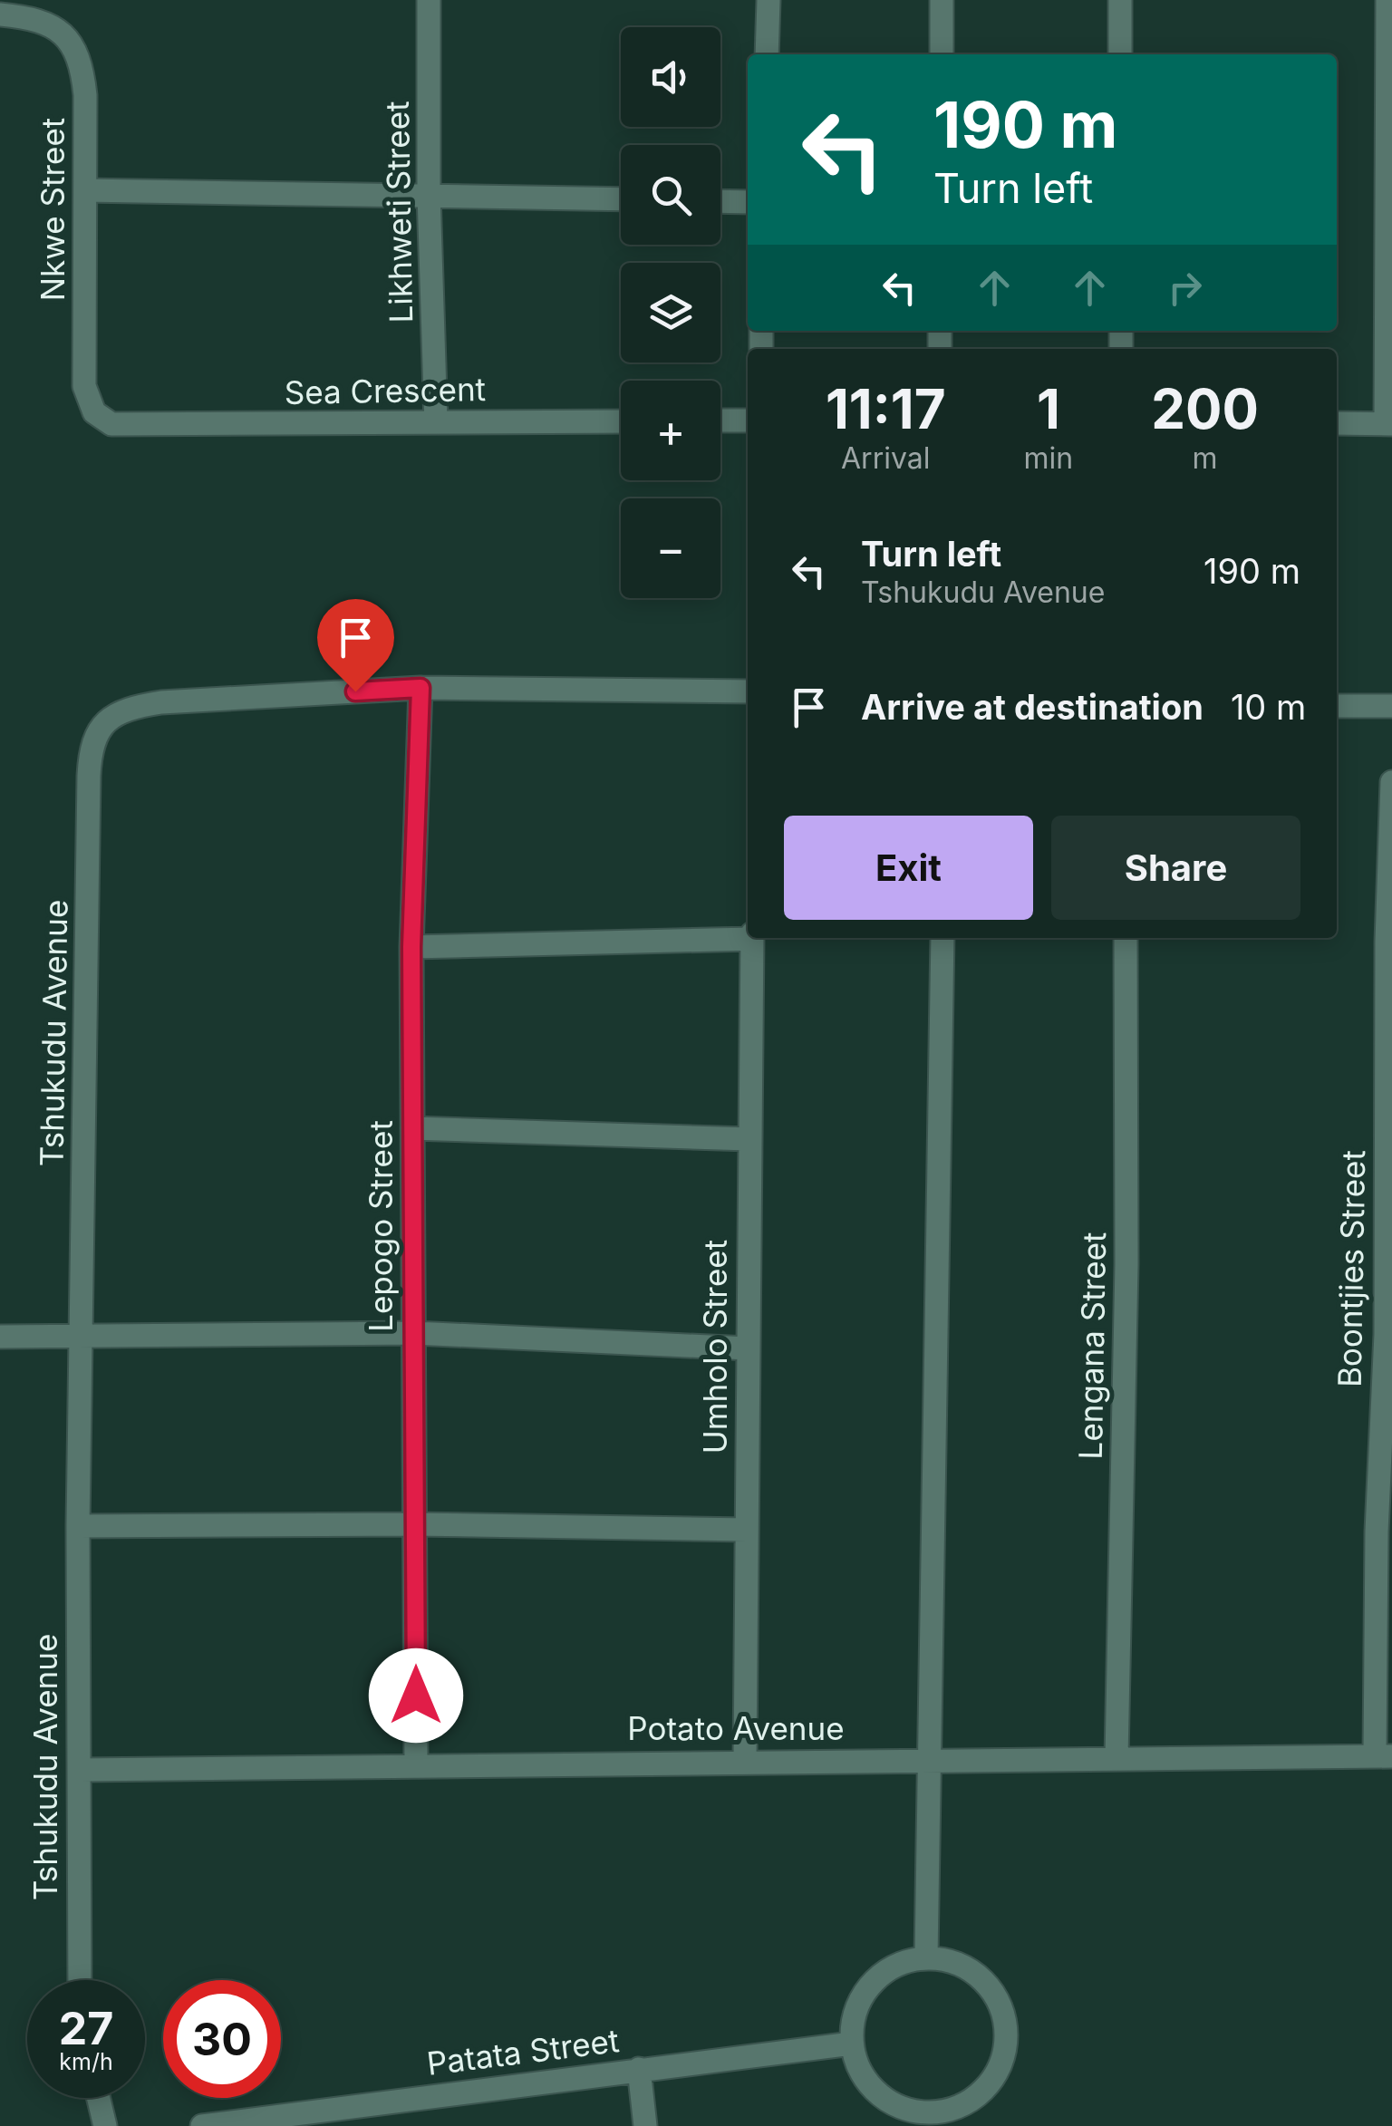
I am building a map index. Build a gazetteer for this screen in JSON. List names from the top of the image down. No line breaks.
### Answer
{"streets":{"street":["Nkwe Street","Likhweti Street","Sea Crescent","Tshukudu Avenue","Lepogo Street","Boontjies Street","Lengana Street","Umholo Street","Potato Avenue","Patata Street"]},"crossings":[["Nkwe Street","Sea Crescent"],["Likhweti Street","Sea Crescent"],["Tshukudu Avenue","Lepogo Street"],["Tshukudu Avenue","Potato Avenue"],["Lepogo Street","Potato Avenue"],["Boontjies Street","Potato Avenue"],["Lengana Street","Potato Avenue"],["Umholo Street","Potato Avenue"]],"page":{"map_buttons":["+","−"],"turn":["190 m","Turn left"],"eta":["11:17","Arrival","1","min","200","m"],"list":[{"name":"Turn left","note":"Tshukudu Avenue","value":"190 m"},{"name":"Arrive at destination","value":"10 m"}],"buttons":["Exit","Share"],"speed":"27 km/h","limit":"30"}}
